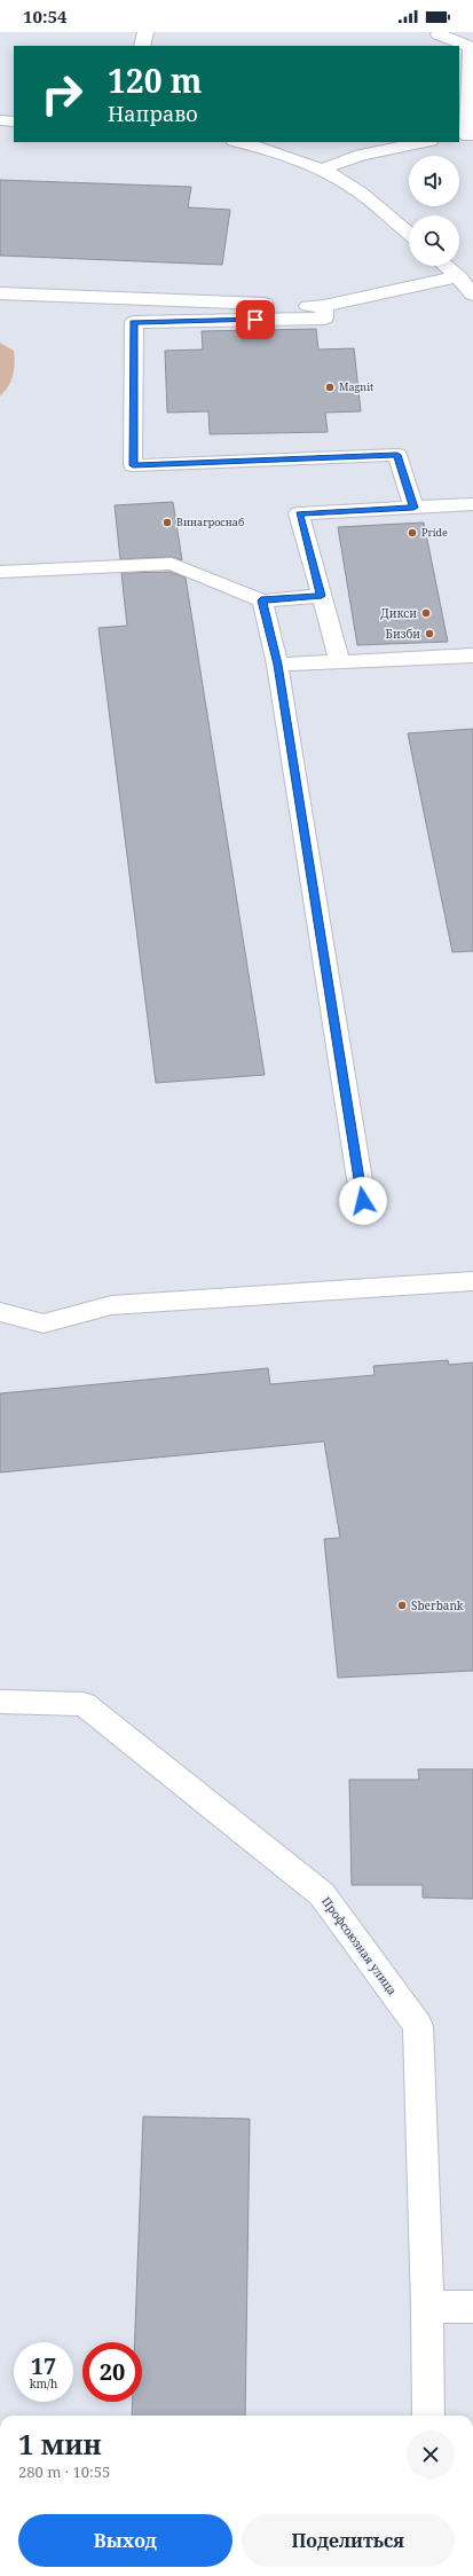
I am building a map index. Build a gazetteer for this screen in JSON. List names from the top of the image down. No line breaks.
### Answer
{"streets":{"street":["Профсоюзная улица"]},"places":["Magnit","Винагроснаб","Pride","Дикси","Бизби","Sberbank"],"page":{"status":"10:54","turn":["120 m","Направо"],"speed":"17 km/h","limit":"20","heading":["1 мин","280 m · 10:55"],"buttons":["Выход","Поделиться"]}}
